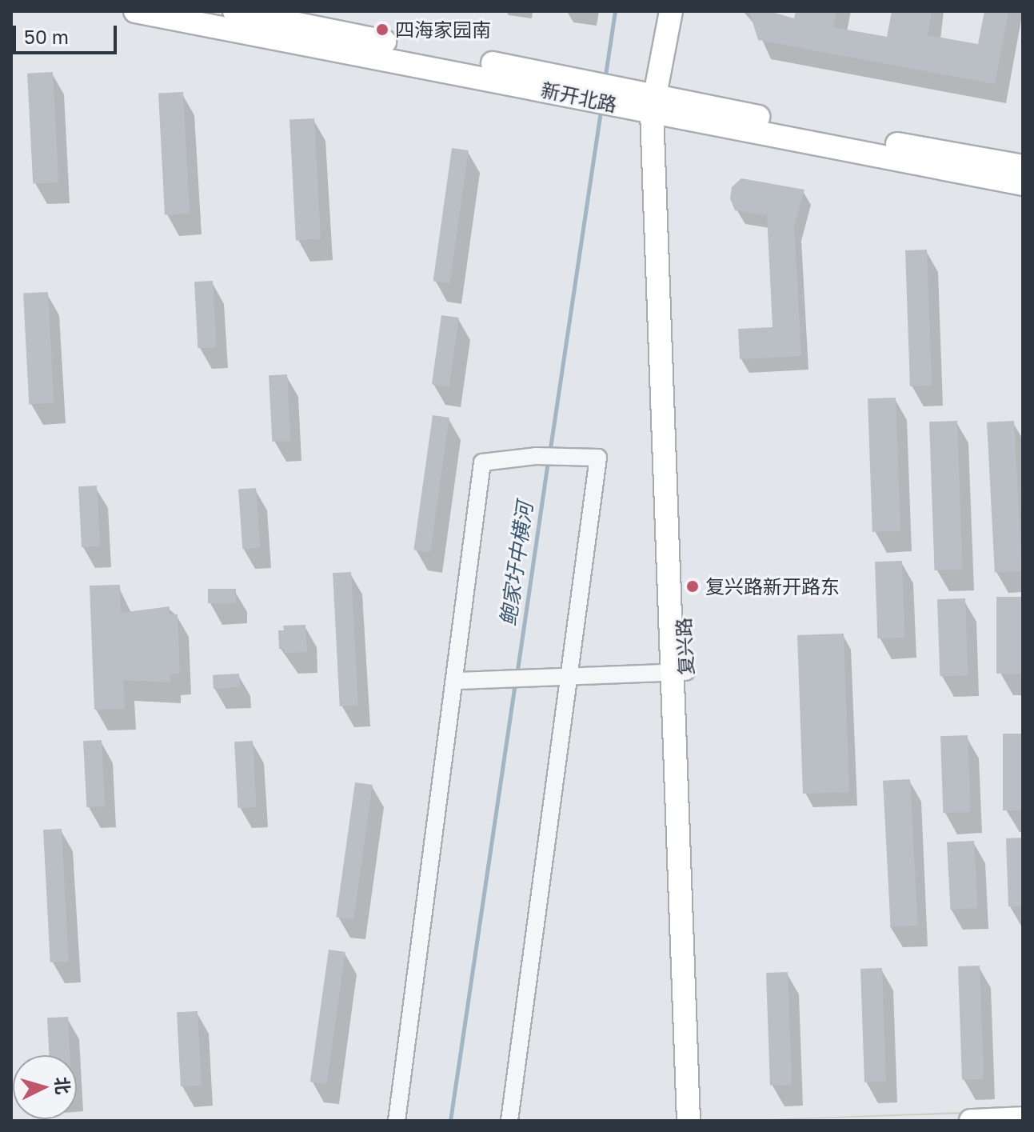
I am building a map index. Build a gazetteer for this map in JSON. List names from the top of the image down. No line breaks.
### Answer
{"streets":{"main road":["新开北路","复兴路"]},"crossings":[["新开北路","复兴路"]],"water":["鲍家圩中横河"],"places":["四海家园南","复兴路新开路东"],"scale_bar":"50 m","north":"right"}
